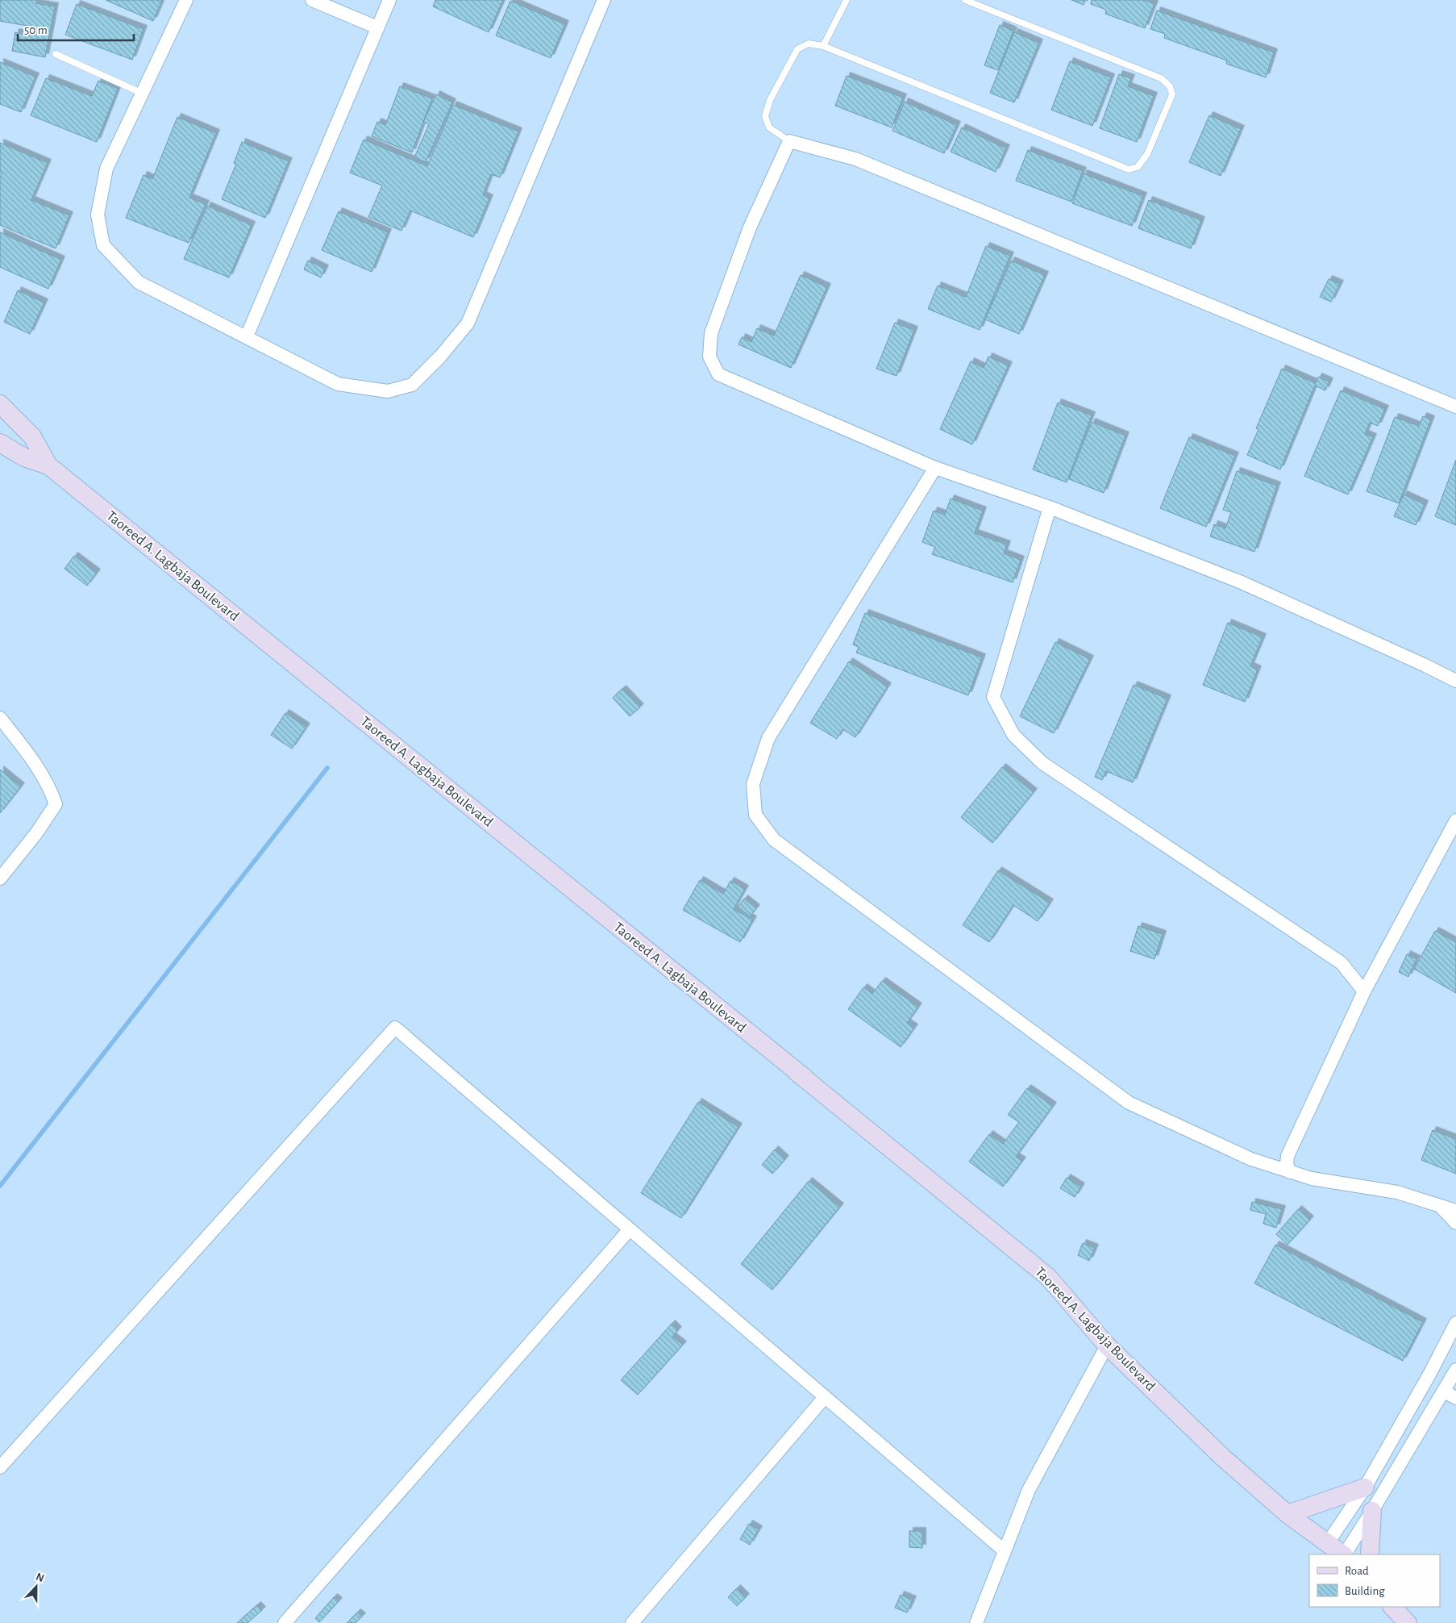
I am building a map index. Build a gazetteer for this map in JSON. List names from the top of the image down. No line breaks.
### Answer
{"streets":{"street":["Taoreed A. Lagbaja Boulevard"]},"legend":["Road","Building"],"scale_bar":"50 m","north":"top"}
